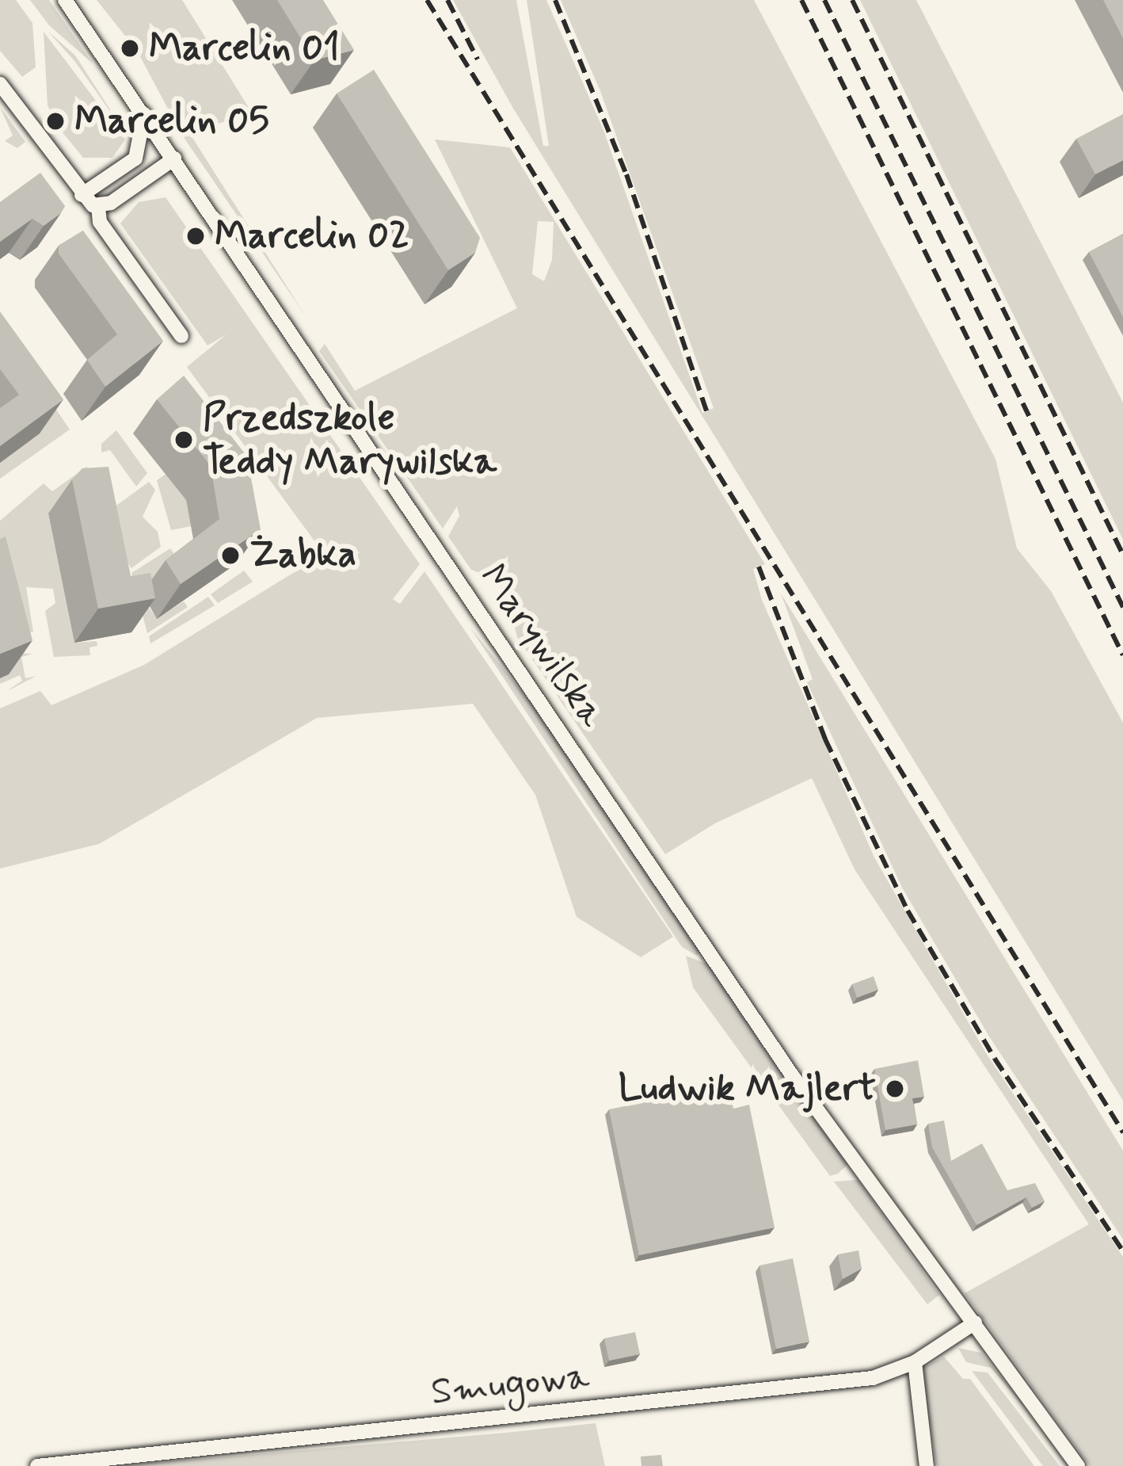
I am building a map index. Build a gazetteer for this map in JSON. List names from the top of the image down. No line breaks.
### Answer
{"streets":{"street":["Marywilska","Smugowa"]},"crossings":[["Marywilska","Smugowa"]],"places":["Marcelin 01","Marcelin 05","Marcelin 02","Przedszkole Teddy Marywilska","Żabka","Ludwik Majlert"]}
